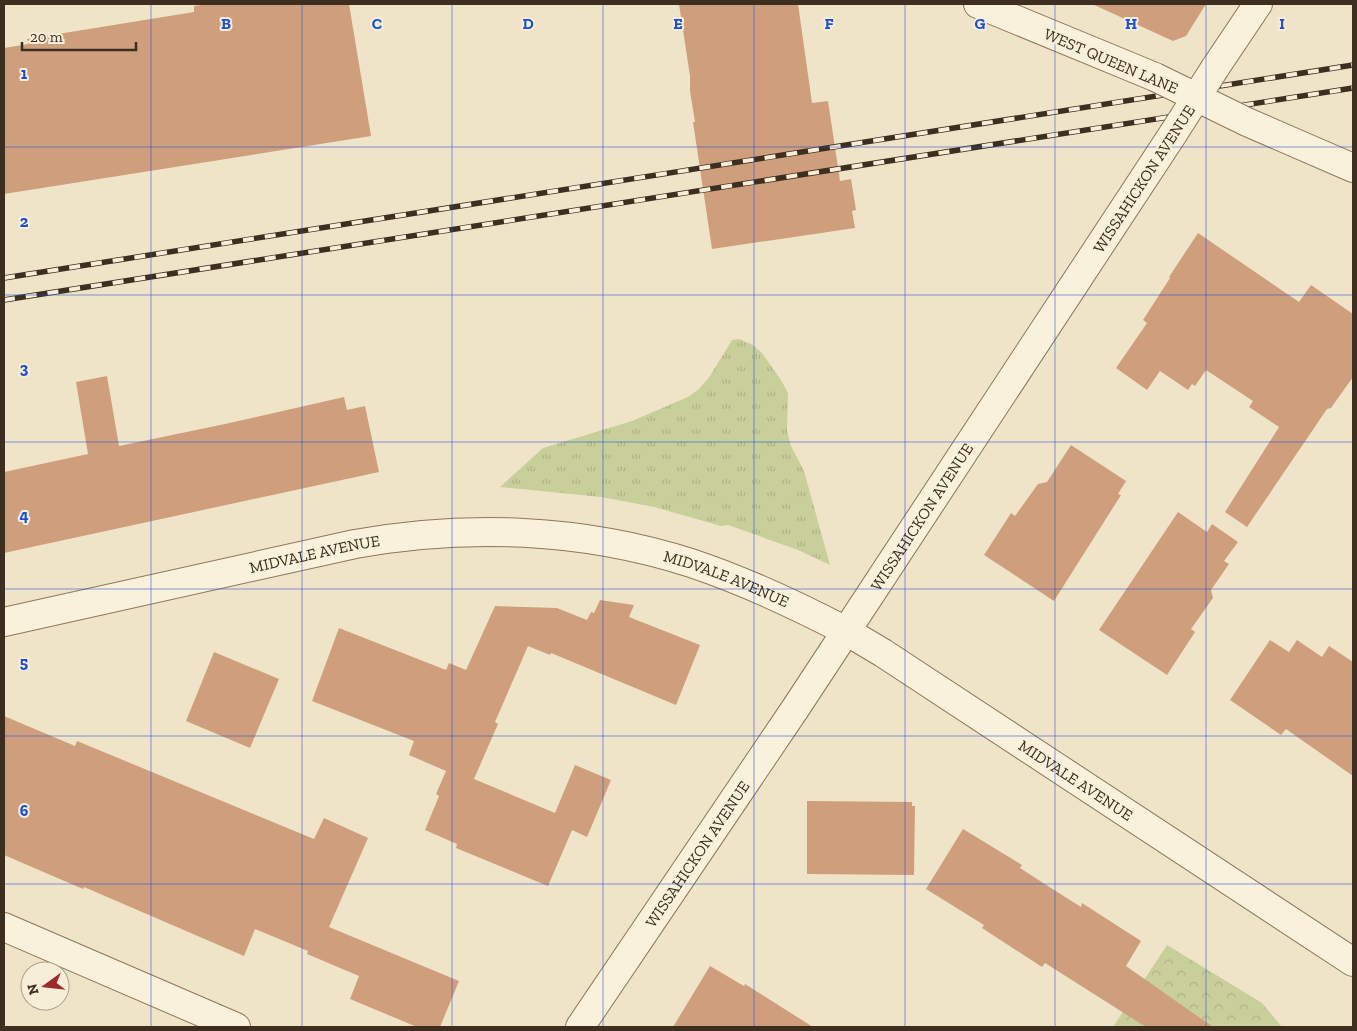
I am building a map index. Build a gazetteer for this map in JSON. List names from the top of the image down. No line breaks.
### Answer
{"streets":{"street":["WEST QUEEN LANE","WISSAHICKON AVENUE","MIDVALE AVENUE"]},"crossings":[["WEST QUEEN LANE","WISSAHICKON AVENUE"],["WISSAHICKON AVENUE","MIDVALE AVENUE"]],"scale_bar":"20 m","north":"left","grid":{"columns":["B","C","D","E","F","G","H","I"],"rows":["1","2","3","4","5","6"]}}
